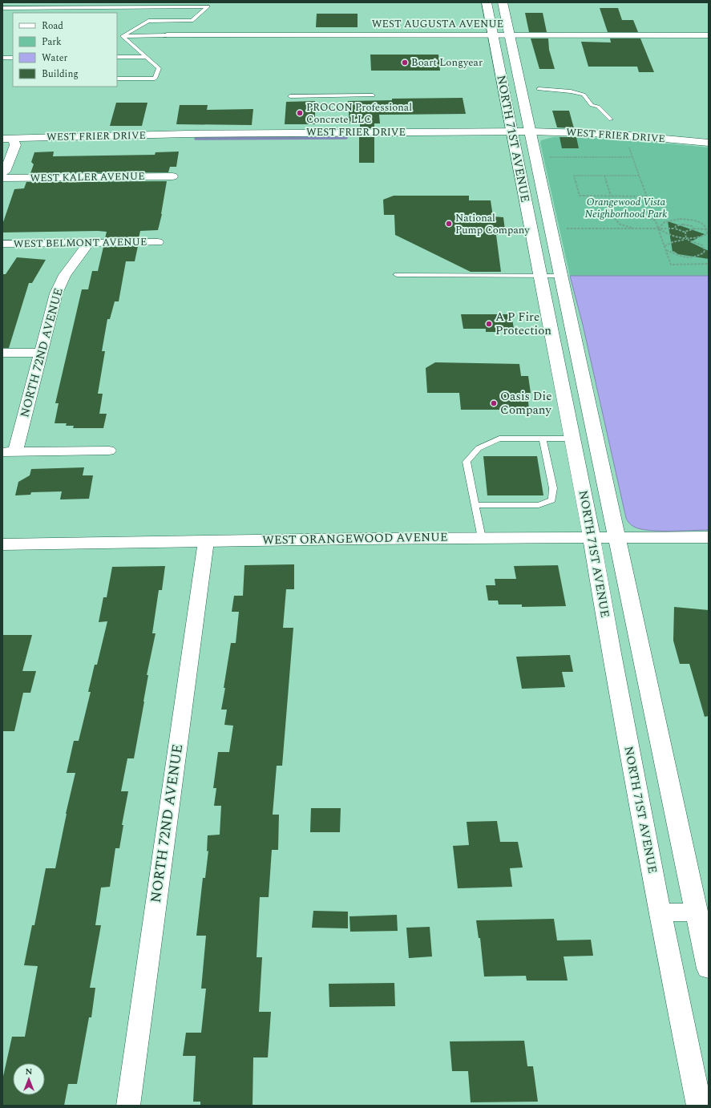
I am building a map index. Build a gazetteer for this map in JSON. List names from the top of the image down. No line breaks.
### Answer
{"streets":{"street":["WEST AUGUSTA AVENUE","WEST FRIER DRIVE","NORTH 71ST AVENUE","WEST KALER AVENUE","WEST BELMONT AVENUE","NORTH 72ND AVENUE","WEST ORANGEWOOD AVENUE"]},"crossings":[["WEST AUGUSTA AVENUE","NORTH 71ST AVENUE"],["WEST FRIER DRIVE","NORTH 71ST AVENUE"],["NORTH 71ST AVENUE","WEST ORANGEWOOD AVENUE"],["WEST BELMONT AVENUE","NORTH 72ND AVENUE"],["NORTH 72ND AVENUE","WEST ORANGEWOOD AVENUE"]],"parks":["Orangewood Vista Neighborhood Park"],"places":["Boart Longyear","PROCON Professional Concrete LLC","National Pump Company","A P Fire Protection","Oasis Die Company"],"legend":["Road","Park","Water","Building"],"north":"top"}
